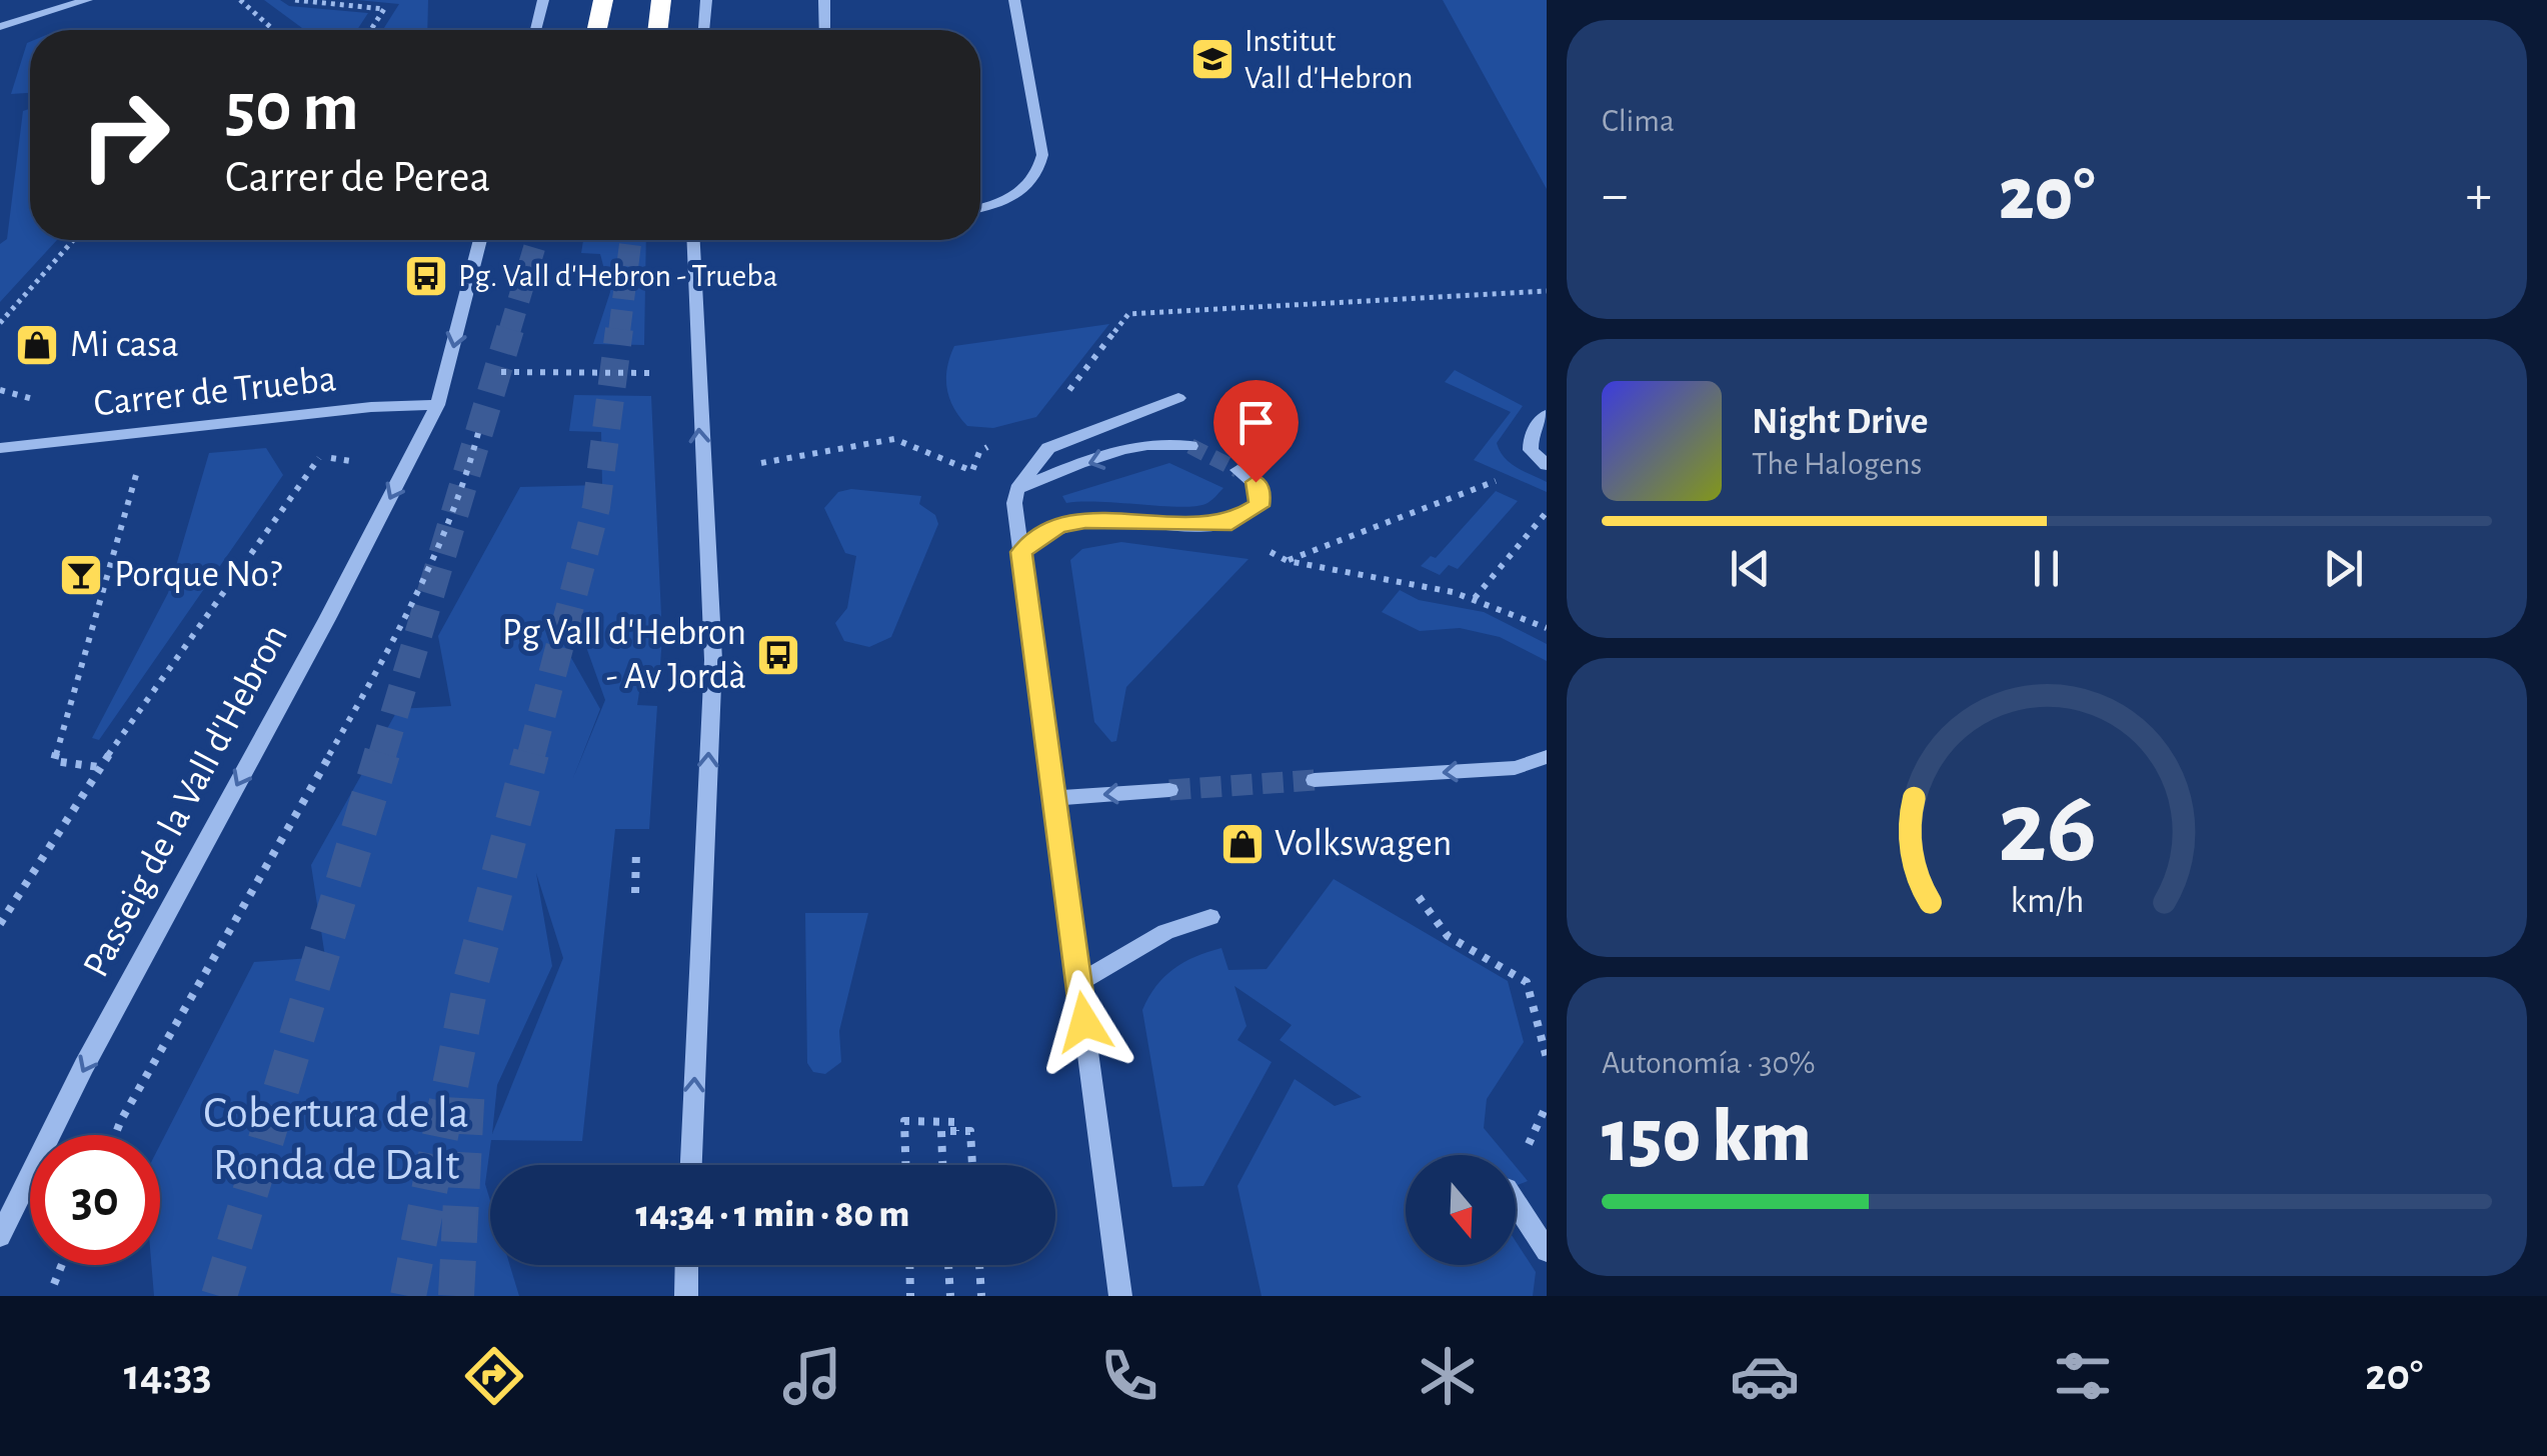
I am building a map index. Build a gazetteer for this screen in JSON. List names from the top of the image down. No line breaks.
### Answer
{"streets":{"street":["Carrer de Trueba","Passeig de la Vall d'Hebron"]},"crossings":[["Carrer de Trueba","Passeig de la Vall d'Hebron"]],"one_way":["Passeig de la Vall d'Hebron"],"parks":["Cobertura de la Ronda de Dalt"],"places":{"school or university":["Institut Vall d'Hebron"],"bus stop":["Pg. Vall d'Hebron - Trueba","Pg Vall d'Hebron - Av Jordà"],"shop":["Mi casa","Volkswagen"],"bar":["Porque No?"]},"north":"bottom","page":{"tile":["Clima",["Autonomía · 30%","150 km"]],"turn":["50 m","Carrer de Perea"],"heat":["−","20°","+"],"song":["Night Drive","The Halogens"],"limit":"30","trip":"14:34 · 1 min · 80 m","tabs":["14:33","20°"],"gauge":["26","km/h"]}}
